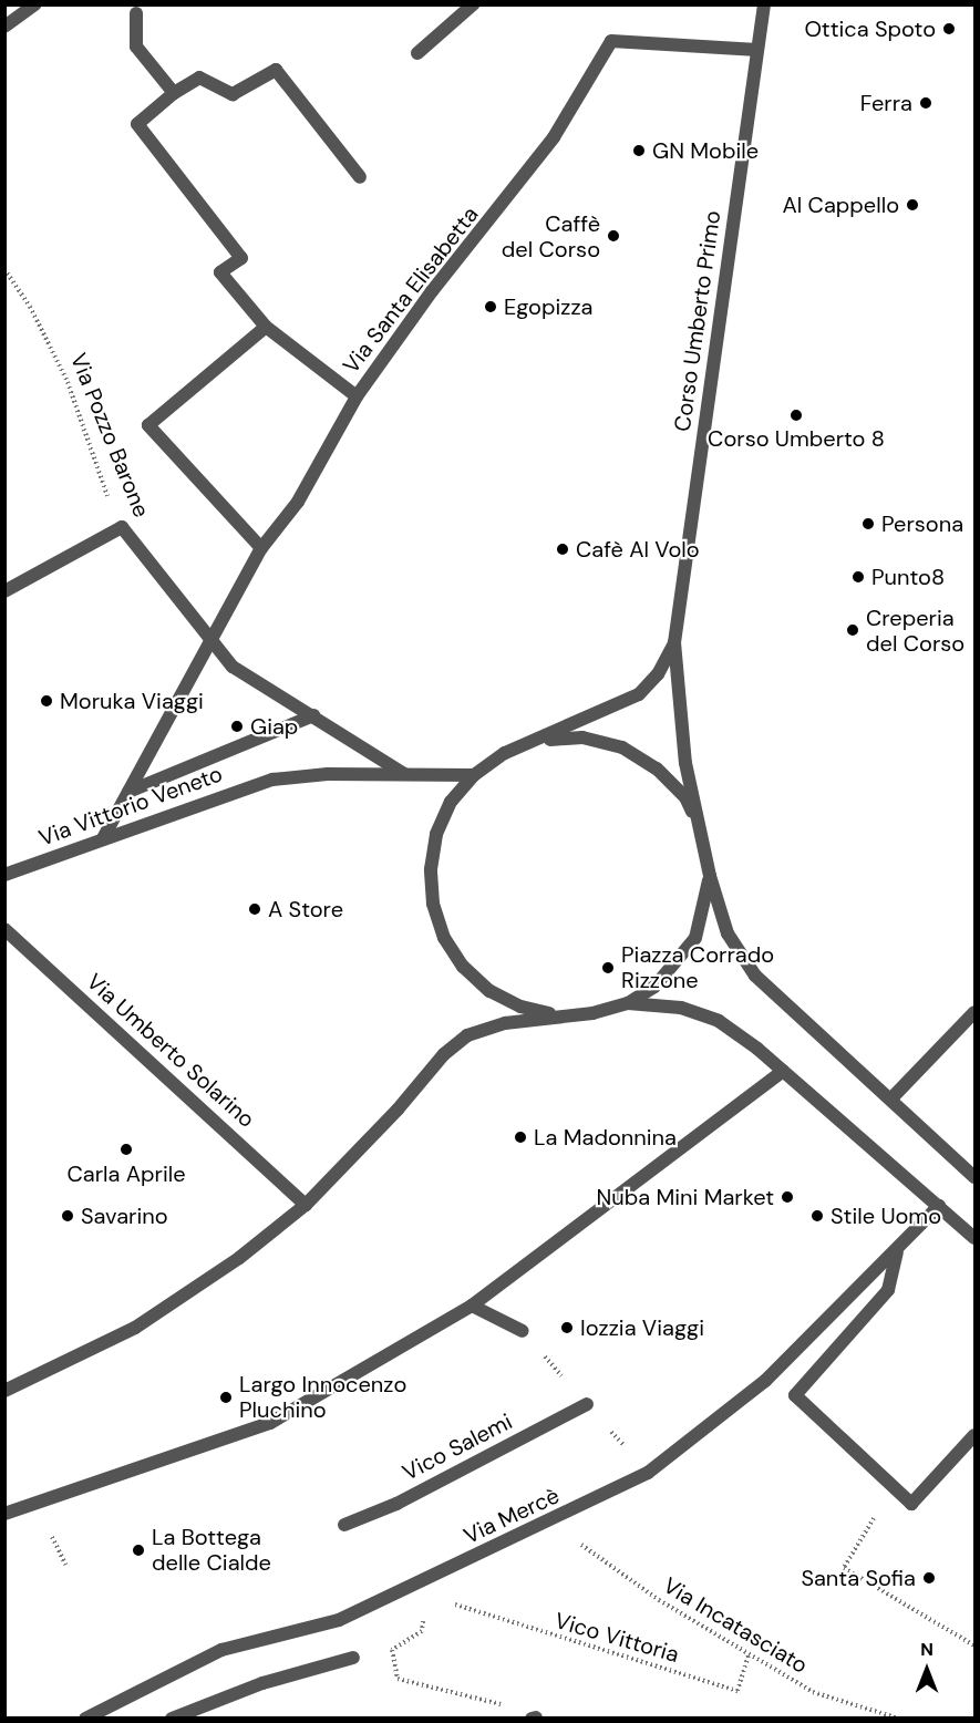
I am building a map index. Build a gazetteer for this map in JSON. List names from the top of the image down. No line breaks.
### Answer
{"streets":{"street":["Via Santa Elisabetta","Corso Umberto Primo","Via Pozzo Barone","Via Vittorio Veneto","Via Umberto Solarino","Vico Salemi","Via Mercè"],"path":["Via Incatasciato","Vico Vittoria"]},"crossings":[["Via Santa Elisabetta","Corso Umberto Primo"],["Via Pozzo Barone","Via Vittorio Veneto"],["Via Incatasciato","Vico Vittoria"]],"places":["Ottica Spoto","Ferra","GN Mobile","Al Cappello","Caffè del Corso","Egopizza","Corso Umberto 8","Persona","Cafè Al Volo","Punto8","Creperia del Corso","Moruka Viaggi","Giap","A Store","Piazza Corrado Rizzone","La Madonnina","Carla Aprile","Nuba Mini Market","Savarino","Stile Uomo","Iozzia Viaggi","Largo Innocenzo Pluchino","La Bottega delle Cialde","Santa Sofia"],"north":"top"}
